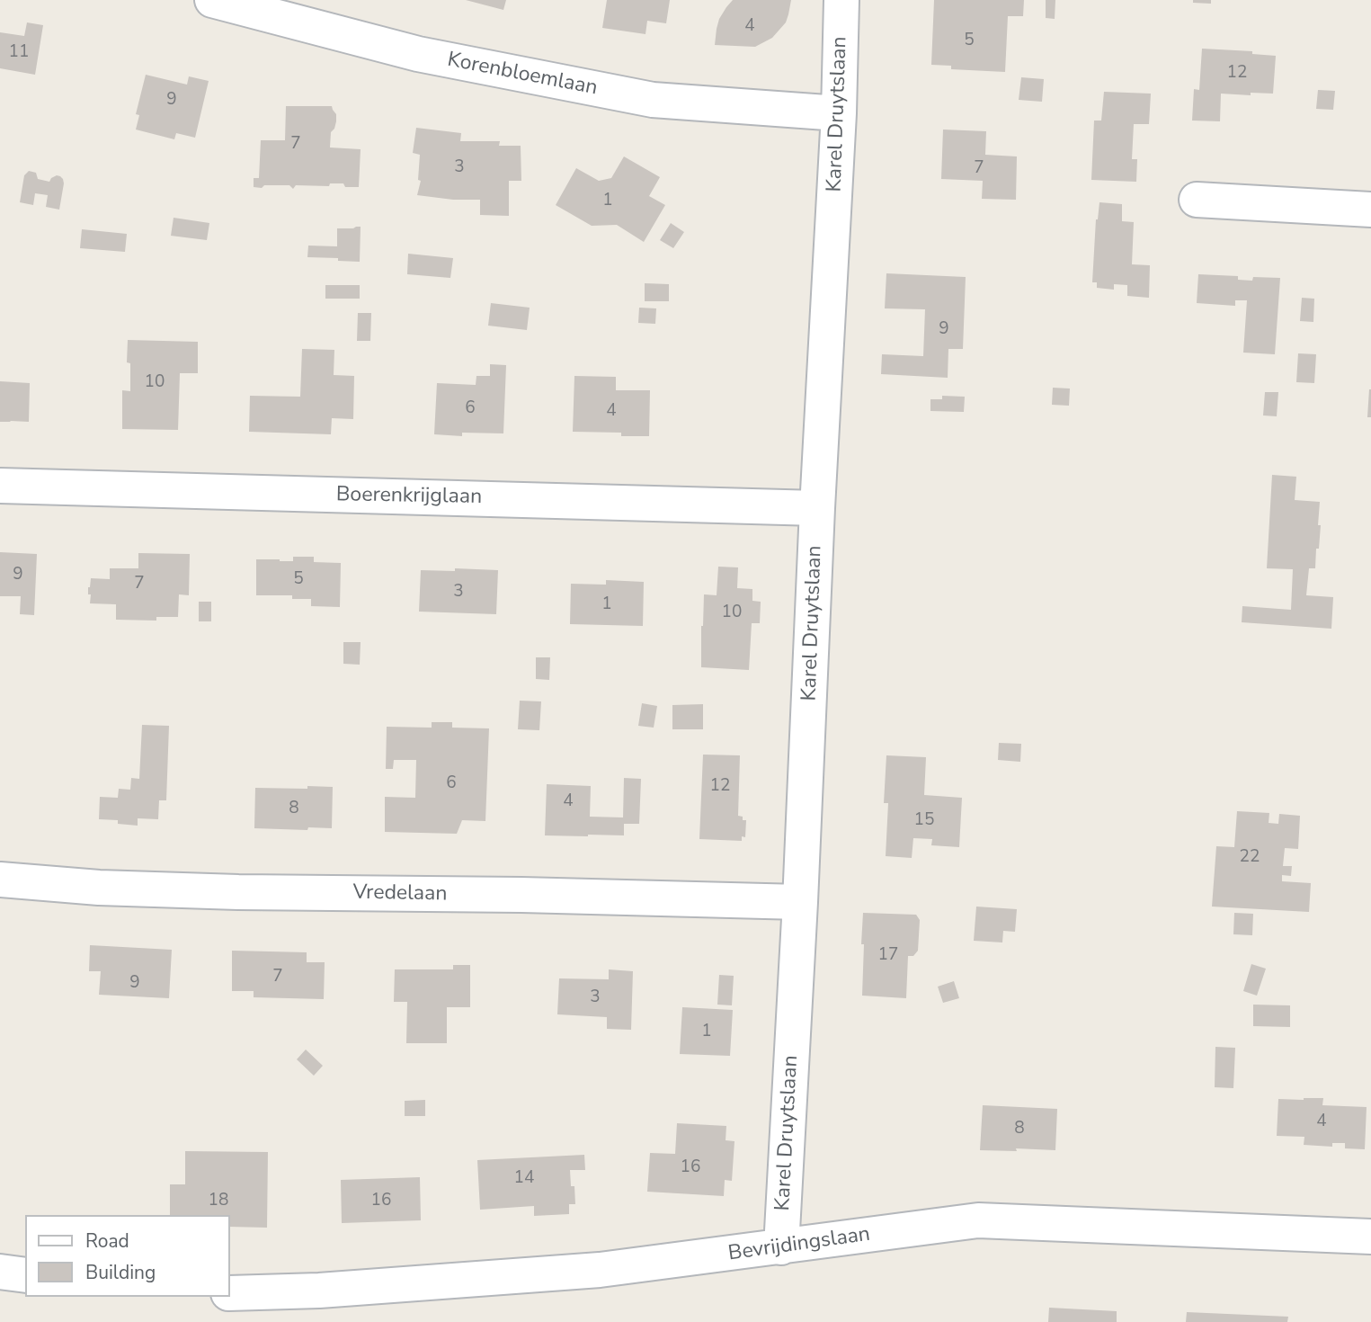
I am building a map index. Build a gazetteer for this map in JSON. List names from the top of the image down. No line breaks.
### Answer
{"streets":{"street":["Korenbloemlaan","Karel Druytslaan","Boerenkrijglaan","Vredelaan","Bevrijdingslaan"]},"crossings":[["Korenbloemlaan","Karel Druytslaan"],["Karel Druytslaan","Boerenkrijglaan"],["Karel Druytslaan","Vredelaan"],["Karel Druytslaan","Bevrijdingslaan"]],"house_numbers":["4","5","11","12","9","7","3","7","1","9","10","6","4","9","5","7","3","1","10","6","12","4","8","15","22","17","7","9","3","1","4","8","16","14","18","16"],"legend":["Road","Building"]}
